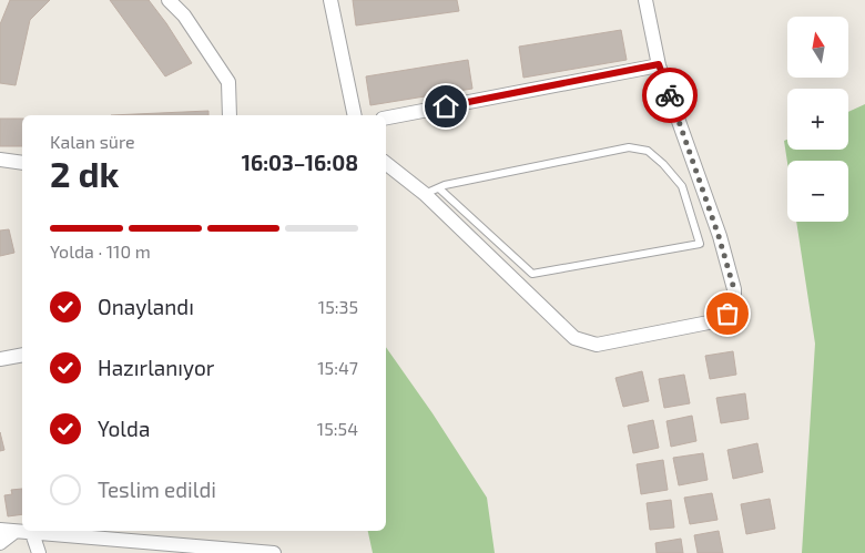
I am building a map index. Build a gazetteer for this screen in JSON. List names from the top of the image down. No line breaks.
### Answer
{"north":"top","page":{"map_buttons":["+","−"],"heading":["2 dk","Kalan süre","16:03–16:08"],"bar":"Yolda · 110 m","list":[["Onaylandı","15:35"],["Hazırlanıyor","15:47"],["Yolda","15:54"],"Teslim edildi"]}}
